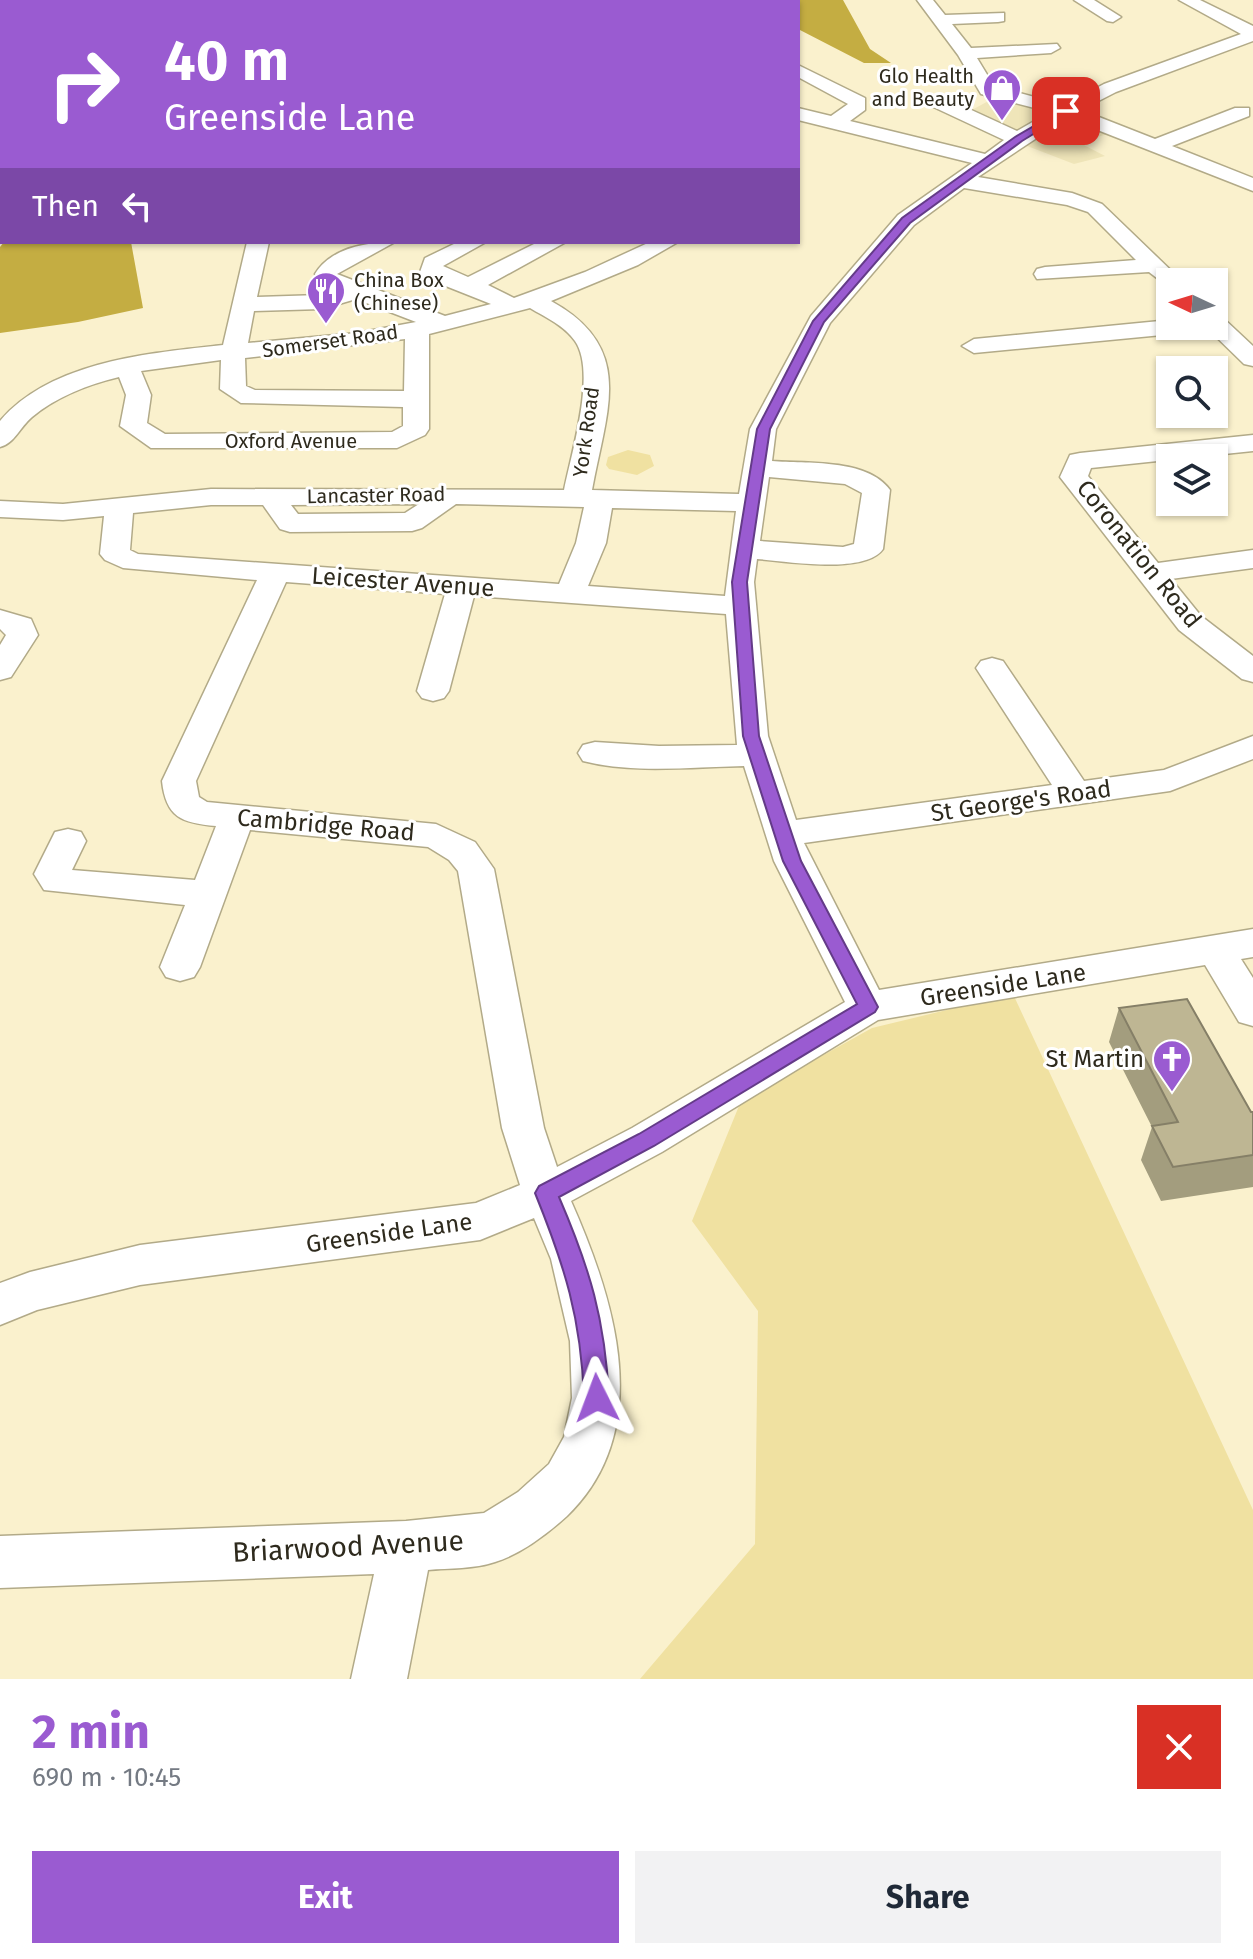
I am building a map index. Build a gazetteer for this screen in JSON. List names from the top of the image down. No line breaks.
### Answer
{"streets":{"street":["Somerset Road","York Road","Oxford Avenue","Lancaster Road","Coronation Road","Leicester Avenue","St George's Road","Cambridge Road","Greenside Lane","Briarwood Avenue"]},"crossings":[["Somerset Road","York Road"],["Somerset Road","Oxford Avenue"],["York Road","Lancaster Road"],["York Road","Leicester Avenue"],["Lancaster Road","Leicester Avenue"],["Leicester Avenue","Cambridge Road"],["Cambridge Road","Greenside Lane"],["Cambridge Road","Briarwood Avenue"],["Greenside Lane","Briarwood Avenue"]],"places":{"shop":["Glo Health and Beauty"],"restaurant":["China Box (Chinese)"],"church":["St Martin"]},"north":"left","page":{"turn":["40 m","Greenside Lane"],"then":"Then","heading":["2 min","690 m · 10:45"],"buttons":["Exit","Share"]}}
